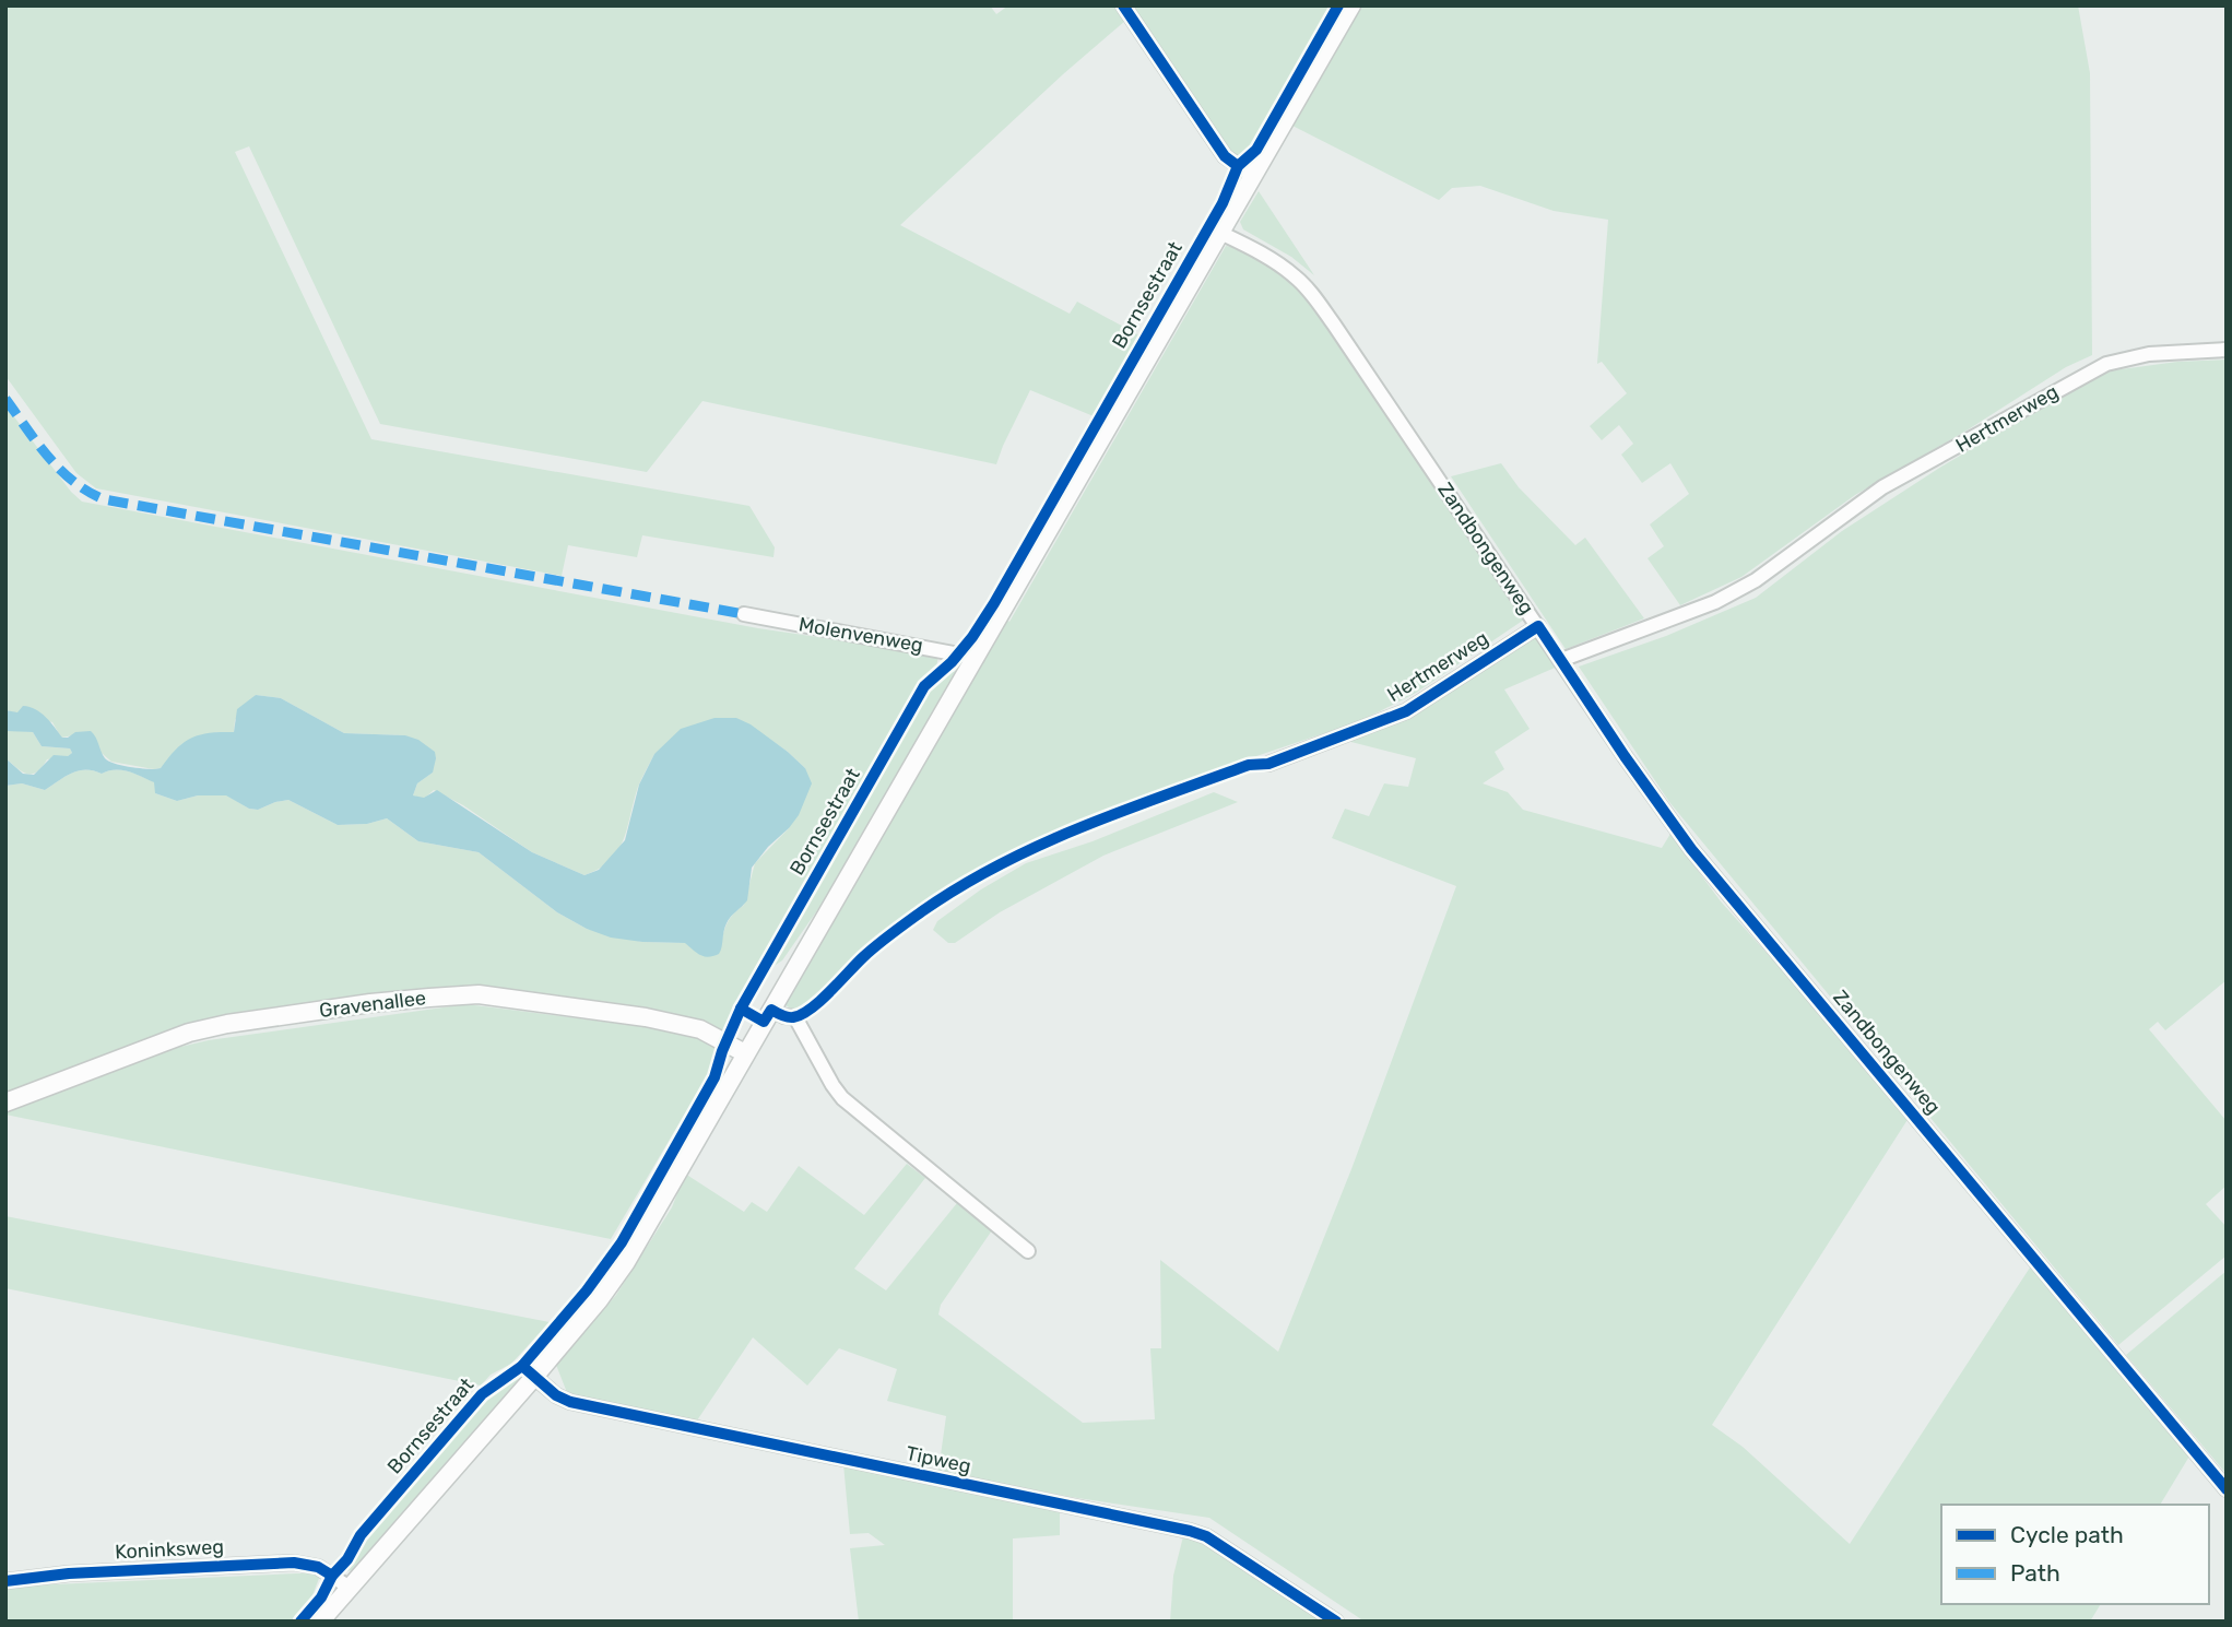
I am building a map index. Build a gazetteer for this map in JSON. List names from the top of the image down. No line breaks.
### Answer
{"streets":{"street":["Bornsestraat","Hertmerweg","Zandbongenweg","Molenvenweg","Gravenallee","Tipweg","Koninksweg"]},"crossings":[["Bornsestraat","Zandbongenweg"],["Bornsestraat","Molenvenweg"],["Bornsestraat","Gravenallee"],["Bornsestraat","Tipweg"],["Bornsestraat","Koninksweg"],["Hertmerweg","Zandbongenweg"]],"legend":["Cycle path","Path"]}
